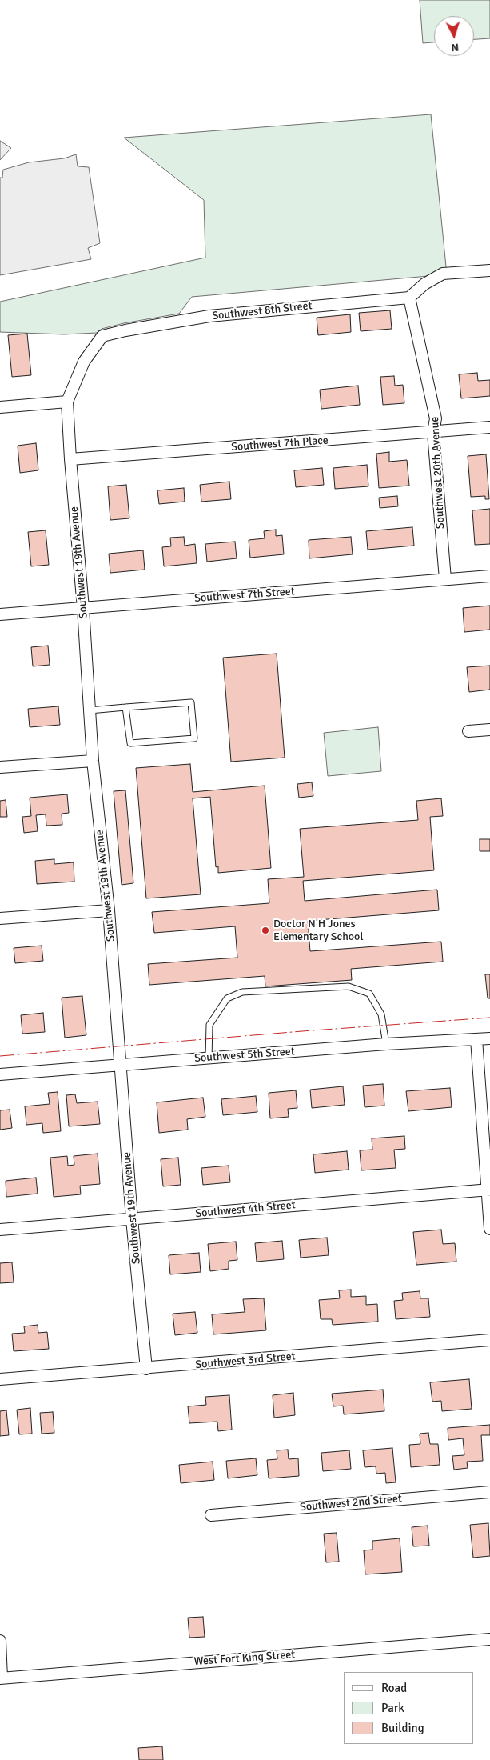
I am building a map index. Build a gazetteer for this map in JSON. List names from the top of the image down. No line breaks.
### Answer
{"streets":{"street":["Southwest 8th Street","Southwest 7th Place","Southwest 20th Avenue","Southwest 19th Avenue","Southwest 7th Street","Southwest 5th Street","Southwest 4th Street","Southwest 3rd Street","Southwest 2nd Street","West Fort King Street"]},"crossings":[["Southwest 8th Street","Southwest 20th Avenue"],["Southwest 8th Street","Southwest 19th Avenue"],["Southwest 7th Place","Southwest 20th Avenue"],["Southwest 7th Place","Southwest 19th Avenue"],["Southwest 20th Avenue","Southwest 7th Street"],["Southwest 19th Avenue","Southwest 7th Street"],["Southwest 19th Avenue","Southwest 5th Street"],["Southwest 19th Avenue","Southwest 4th Street"],["Southwest 19th Avenue","Southwest 3rd Street"]],"places":["Doctor N H Jones Elementary School"],"legend":["Road","Park","Building"],"north":"bottom"}
